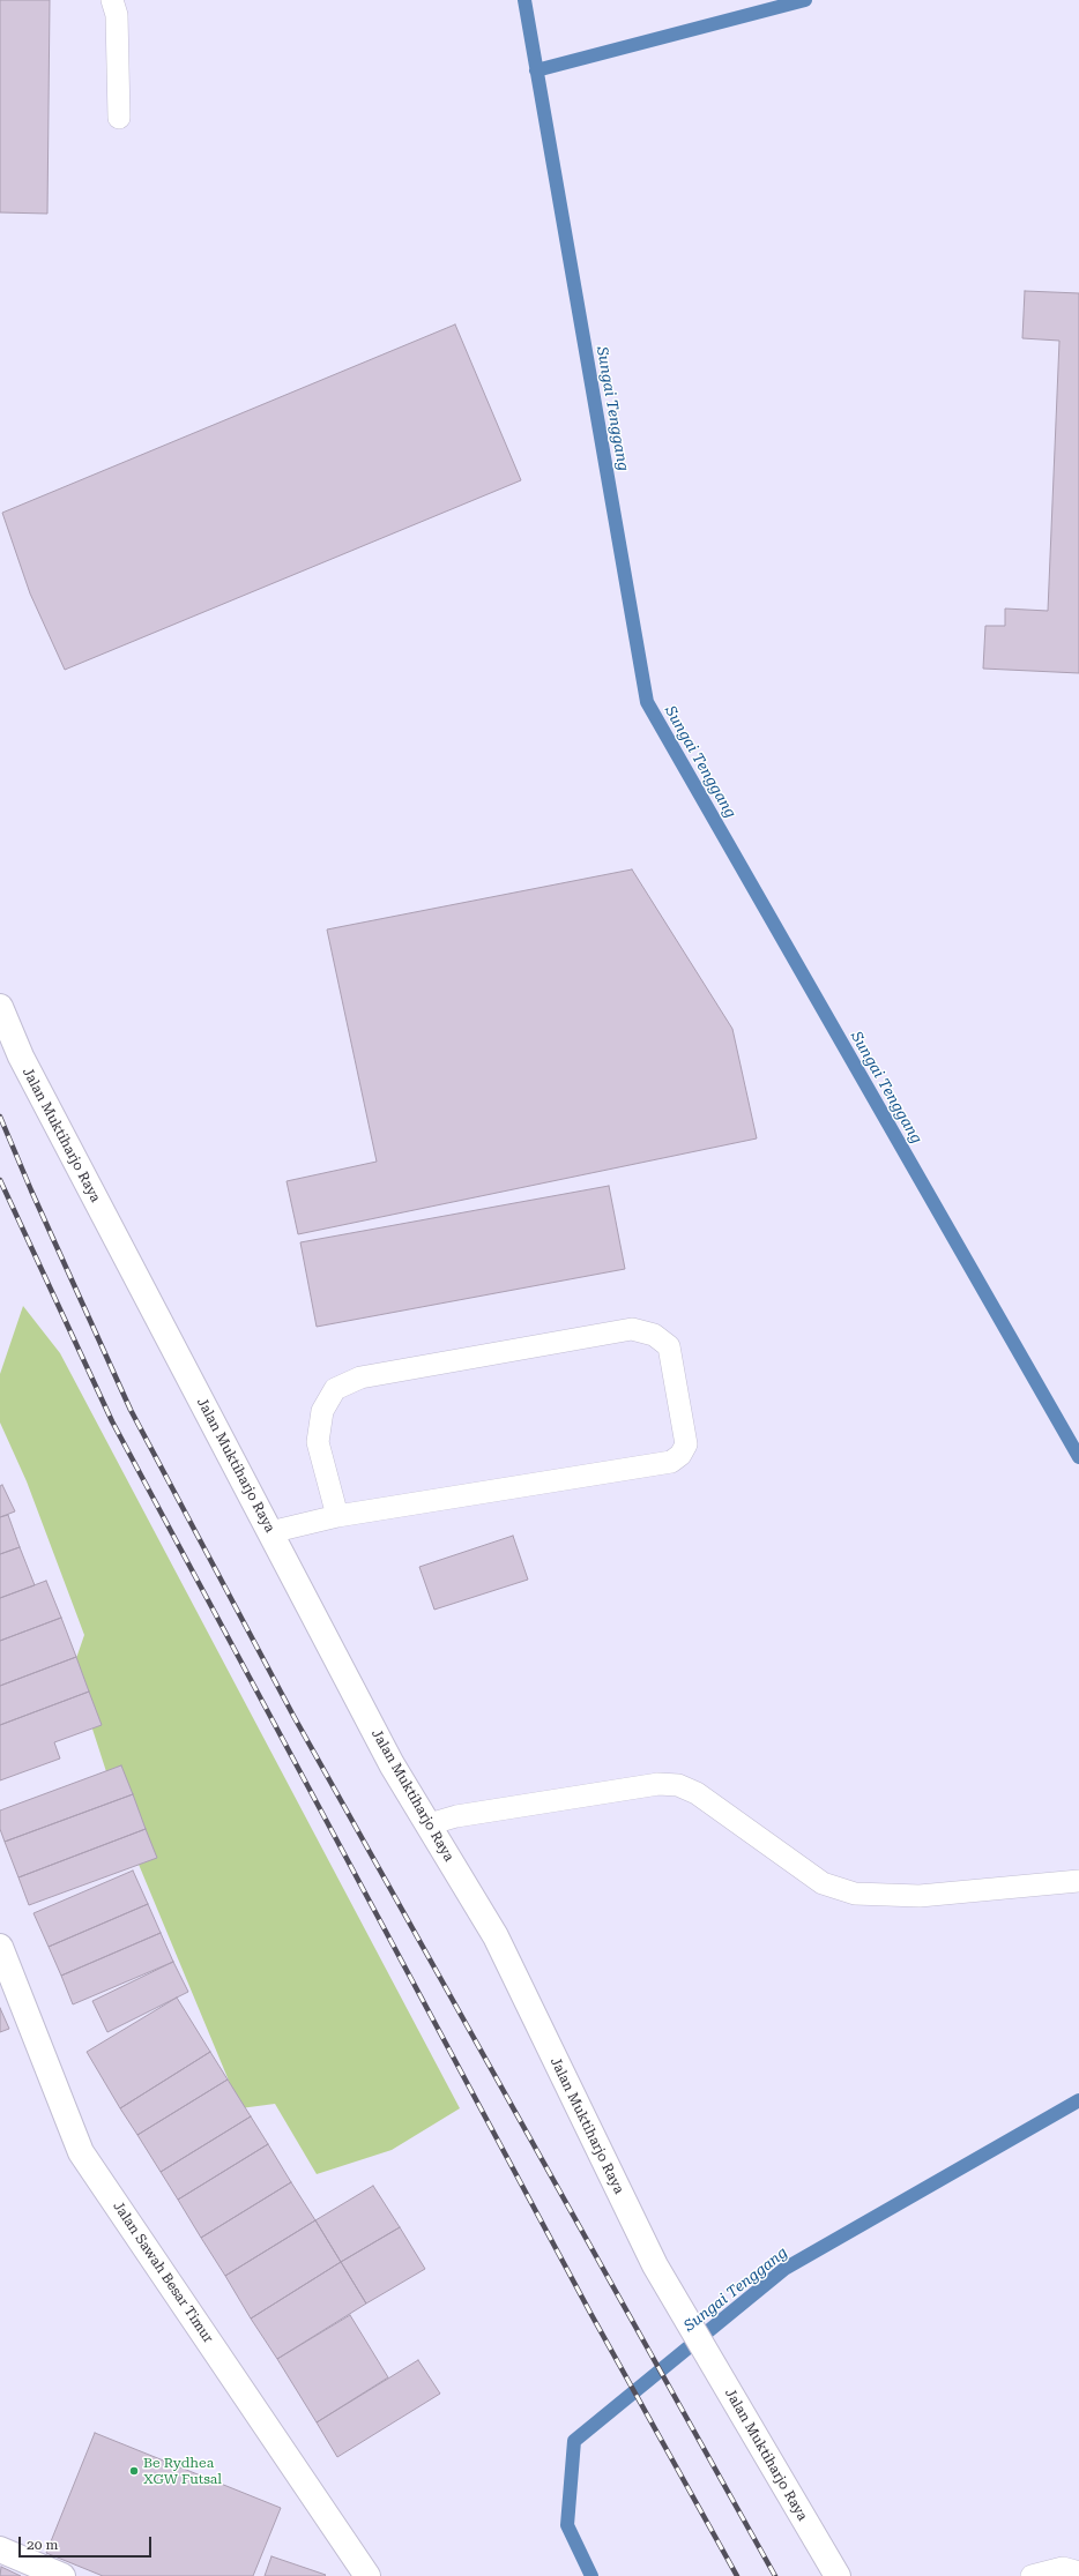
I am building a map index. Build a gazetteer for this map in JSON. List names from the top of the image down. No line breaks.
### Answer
{"streets":{"street":["Jalan Muktiharjo Raya","Jalan Sawah Besar Timur"]},"water":["Sungai Tenggang"],"places":["Be Rydhea XGW Futsal"],"scale_bar":"20 m"}
